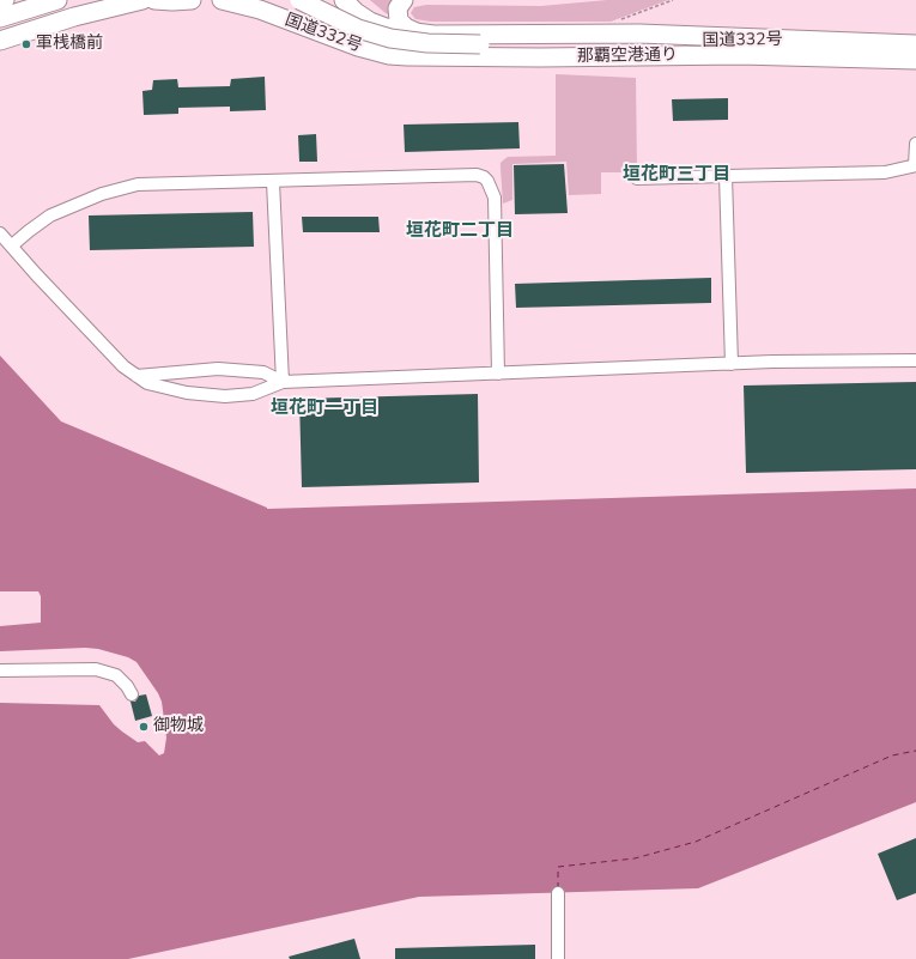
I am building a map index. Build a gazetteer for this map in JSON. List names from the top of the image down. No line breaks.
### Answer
{"streets":{"highway":["国道332号","那覇空港通り"]},"crossings":[["国道332号","那覇空港通り"]],"districts":["垣花町三丁目","垣花町二丁目","垣花町一丁目"],"places":["軍桟橋前","御物城"]}
